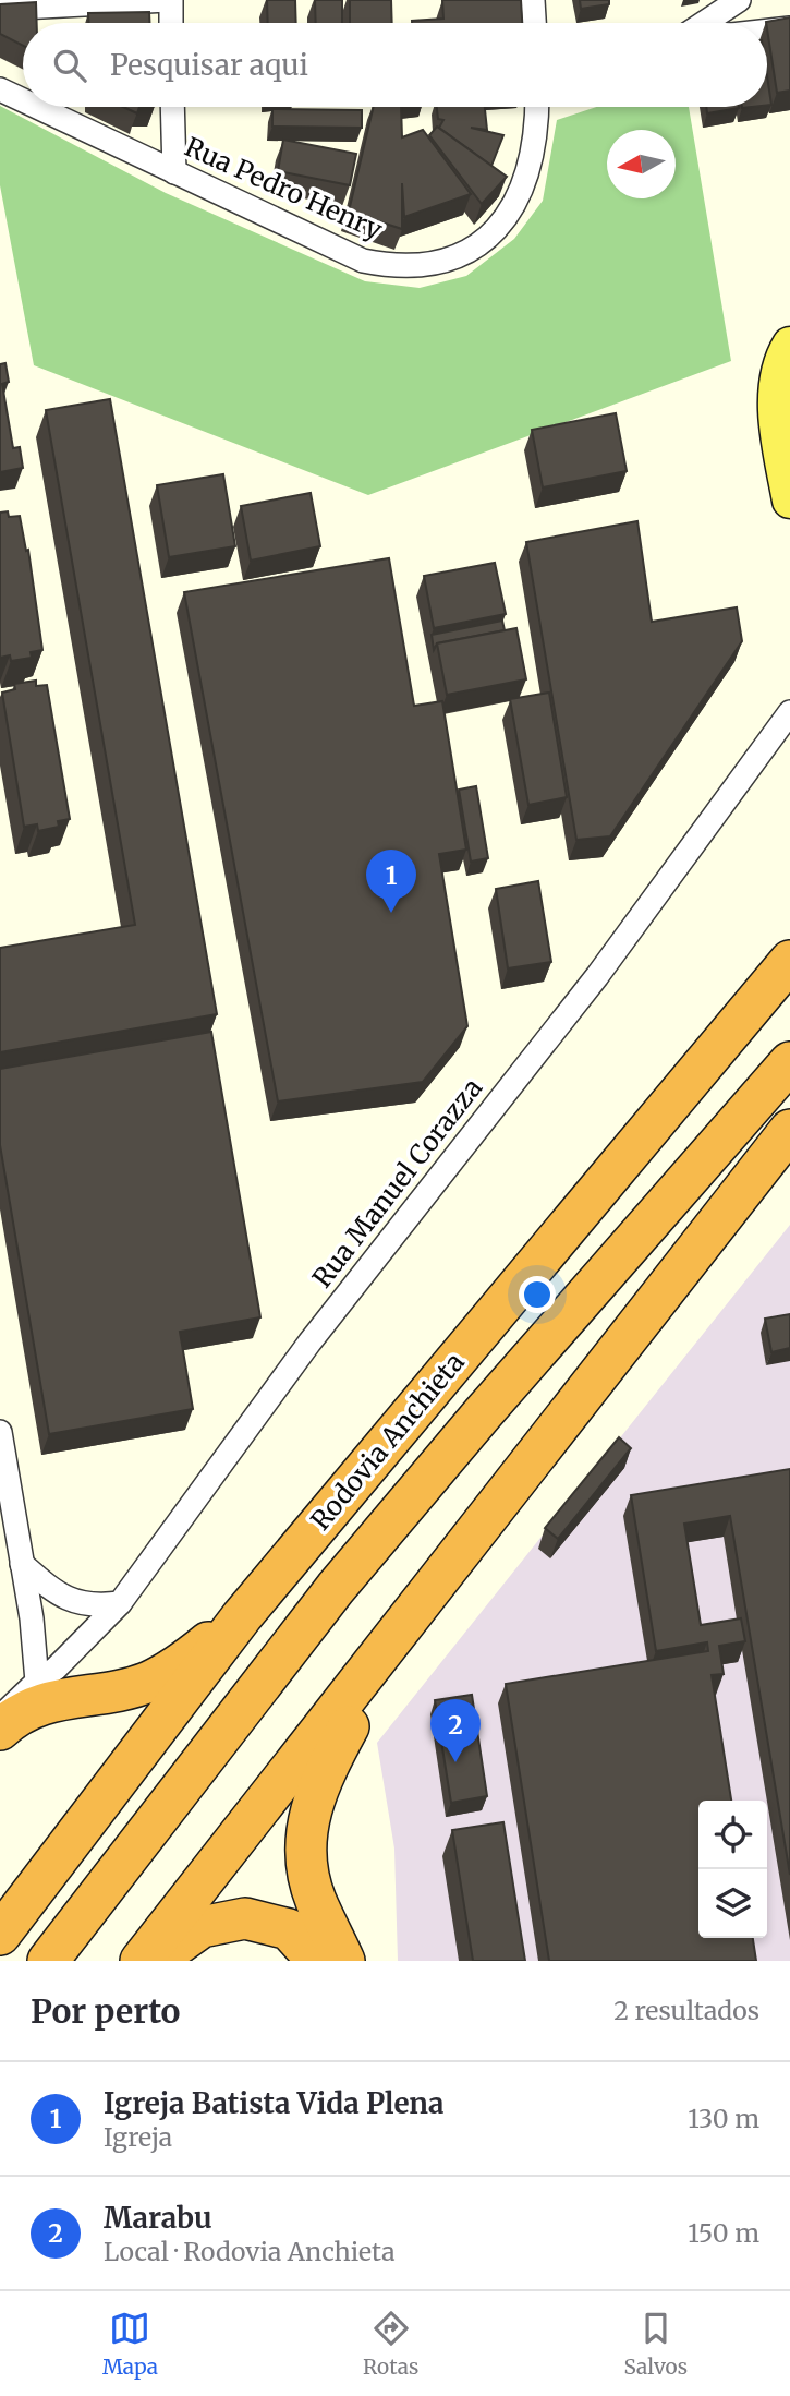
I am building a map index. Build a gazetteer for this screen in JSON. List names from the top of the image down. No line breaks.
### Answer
{"streets":{"highway":["Rodovia Anchieta"],"street":["Rua Pedro Henry","Rua Manuel Corazza"]},"north":"left","page":{"search":"Pesquisar aqui","pins":["1","2"],"heading":["Por perto","2 resultados"],"list":[{"mark":"1","name":"Igreja Batista Vida Plena","note":"Igreja","value":"130 m"},{"mark":"2","name":"Marabu","note":"Local · Rodovia Anchieta","value":"150 m"}],"nav":["Mapa","Rotas","Salvos"]}}
